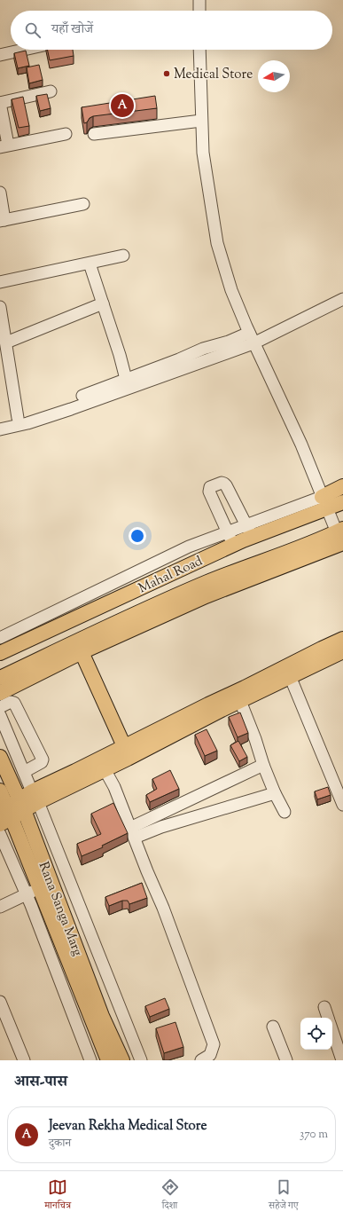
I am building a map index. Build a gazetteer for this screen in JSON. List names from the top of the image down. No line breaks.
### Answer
{"streets":{"main road":["Mahal Road","Rana Sanga Marg"]},"places":["Medical Store"],"north":"left","page":{"search":"यहाँ खोजें","pins":"A","heading":"आस-पास","list":[{"mark":"A","name":"Jeevan Rekha Medical Store","note":"दुकान","value":"370 m"}],"nav":["मानचित्र","दिशा","सहेजे गए"]}}
